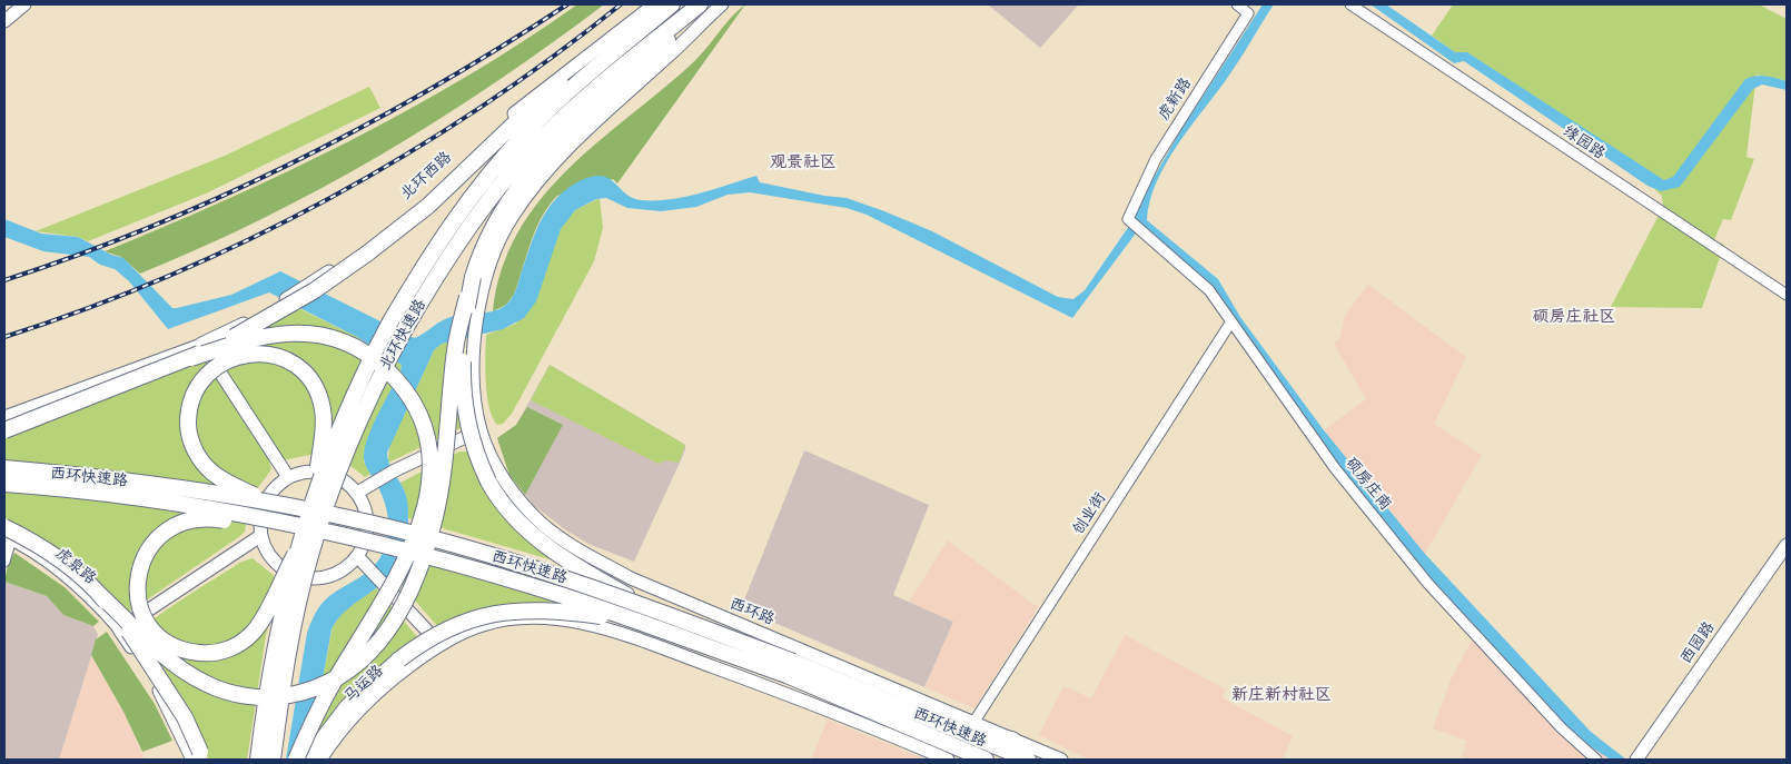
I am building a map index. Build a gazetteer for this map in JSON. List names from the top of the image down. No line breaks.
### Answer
{"streets":{"highway":["北环快速路","西环快速路"],"main road":["北环西路","西环路","西园路","马运路"],"street":["虎新路","缘园路","硕房庄南","创业街","虎泉路"]},"crossings":[["虎新路","硕房庄南"],["硕房庄南","创业街"],["创业街","西环路"]],"districts":["观景社区","硕房庄社区","新庄新村社区"]}
